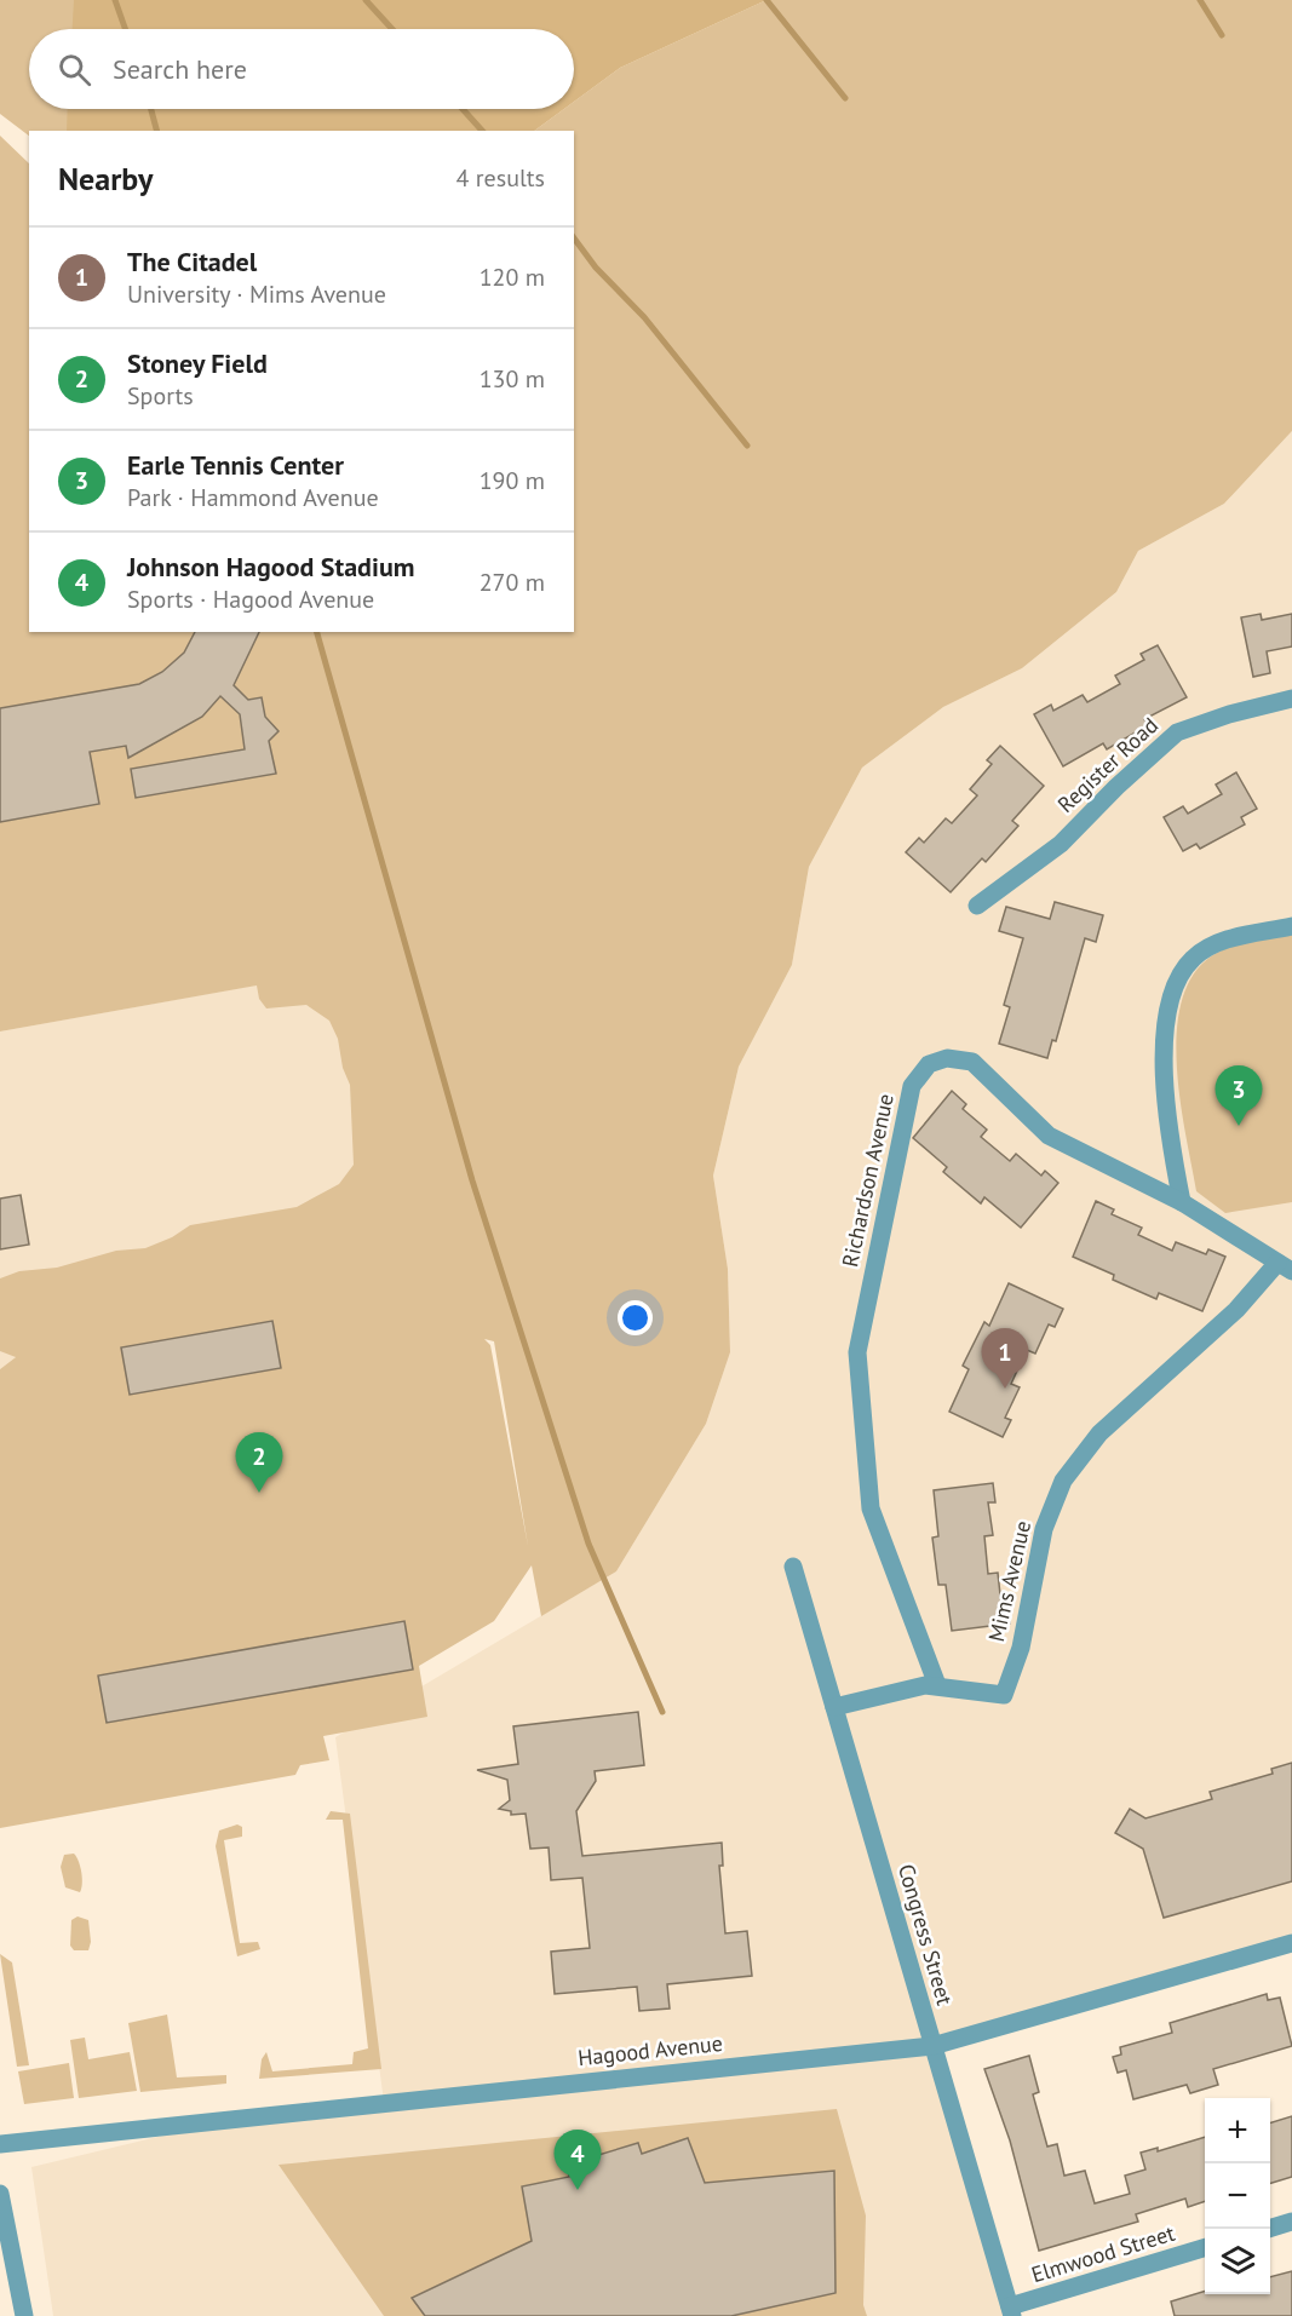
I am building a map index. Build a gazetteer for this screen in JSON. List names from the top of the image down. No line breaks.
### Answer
{"streets":{"street":["Register Road","Richardson Avenue","Mims Avenue","Congress Street","Hagood Avenue","Elmwood Street"]},"crossings":[["Richardson Avenue","Mims Avenue"],["Mims Avenue","Congress Street"],["Congress Street","Hagood Avenue"],["Congress Street","Elmwood Street"]],"page":{"search":"Search here","heading":["Nearby","4 results"],"list":[{"mark":"1","name":"The Citadel","note":"University · Mims Avenue","value":"120 m"},{"mark":"2","name":"Stoney Field","note":"Sports","value":"130 m"},{"mark":"3","name":"Earle Tennis Center","note":"Park · Hammond Avenue","value":"190 m"},{"mark":"4","name":"Johnson Hagood Stadium","note":"Sports · Hagood Avenue","value":"270 m"}],"pins":["3","1","2","4"],"map_buttons":["+","−"]}}
